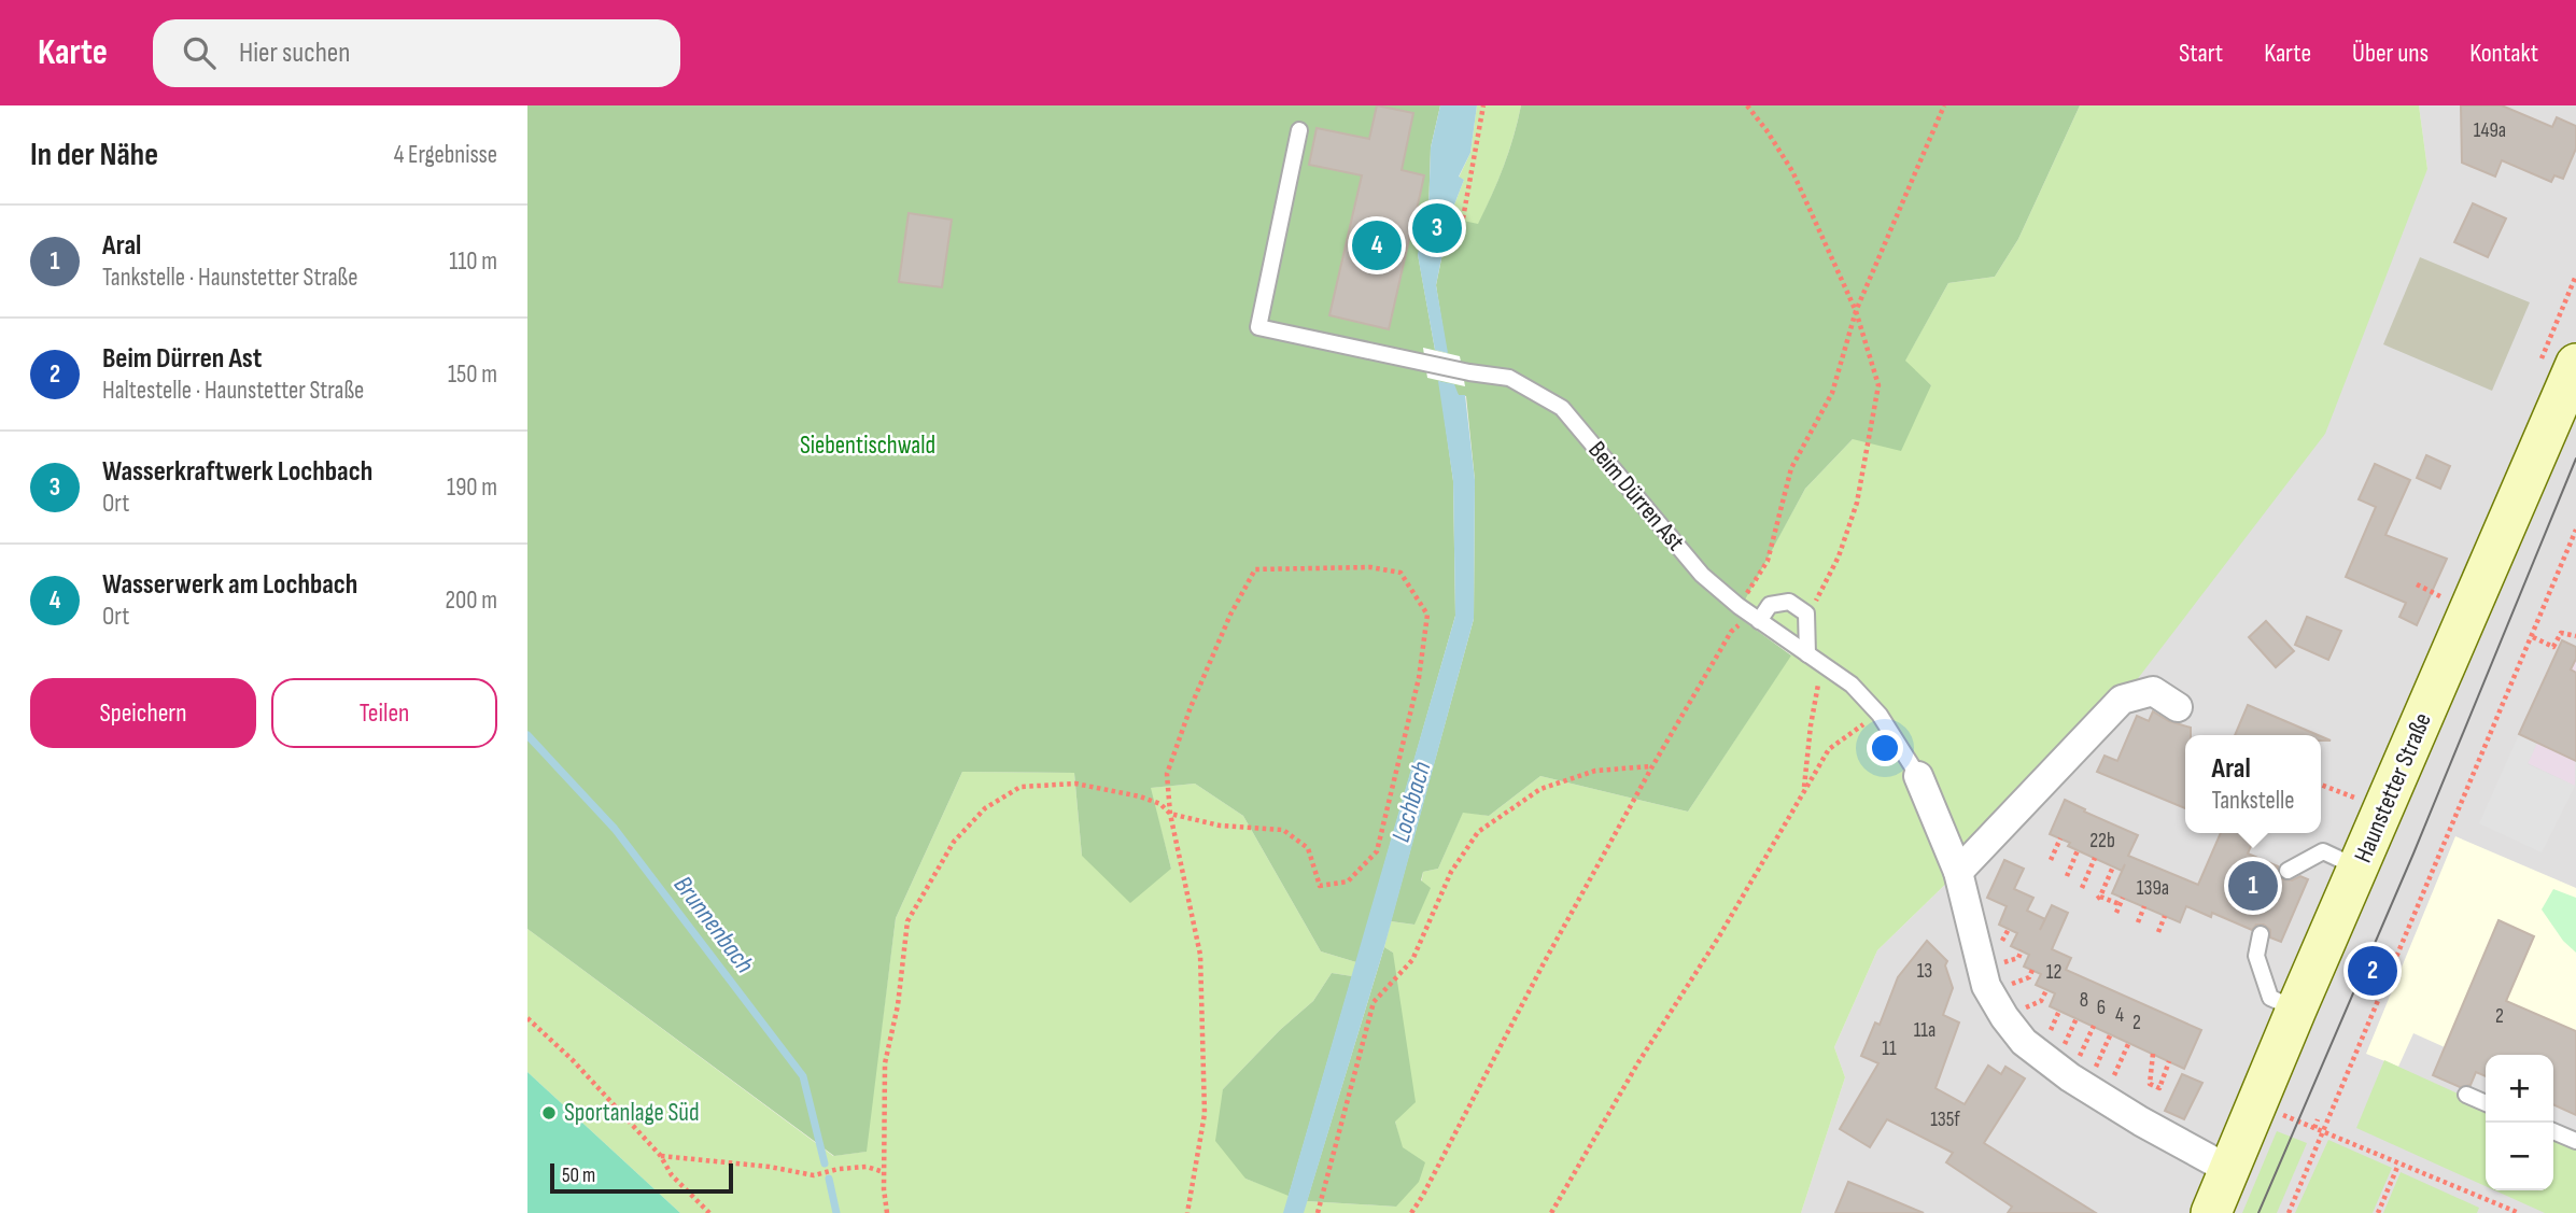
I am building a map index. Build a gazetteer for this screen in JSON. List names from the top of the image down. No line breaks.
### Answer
{"streets":{"main road":["Haunstetter Straße"],"street":["Beim Dürren Ast"]},"crossings":[["Beim Dürren Ast","Haunstetter Straße"]],"water":["Lochbach","Brunnenbach"],"parks":["Siebentischwald"],"places":["Sportanlage Süd"],"house_numbers":["149a","22b","139a","13","12","8","6","4","2","2","11a","11","135f"],"scale_bar":"50 m","page":{"header":"Karte","search":"Hier suchen","nav":["Start","Karte","Über uns","Kontakt"],"heading":["In der Nähe","4 Ergebnisse"],"pins":["3","4","1","2"],"list":[{"mark":"1","name":"Aral","note":"Tankstelle · Haunstetter Straße","value":"110 m"},{"mark":"2","name":"Beim Dürren Ast","note":"Haltestelle · Haunstetter Straße","value":"150 m"},{"mark":"3","name":"Wasserkraftwerk Lochbach","note":"Ort","value":"190 m"},{"mark":"4","name":"Wasserwerk am Lochbach","note":"Ort","value":"200 m"}],"buttons":["Speichern","Teilen"],"popup":["Aral","Tankstelle"],"map_buttons":["+","−"],"scale":"50 m"}}
